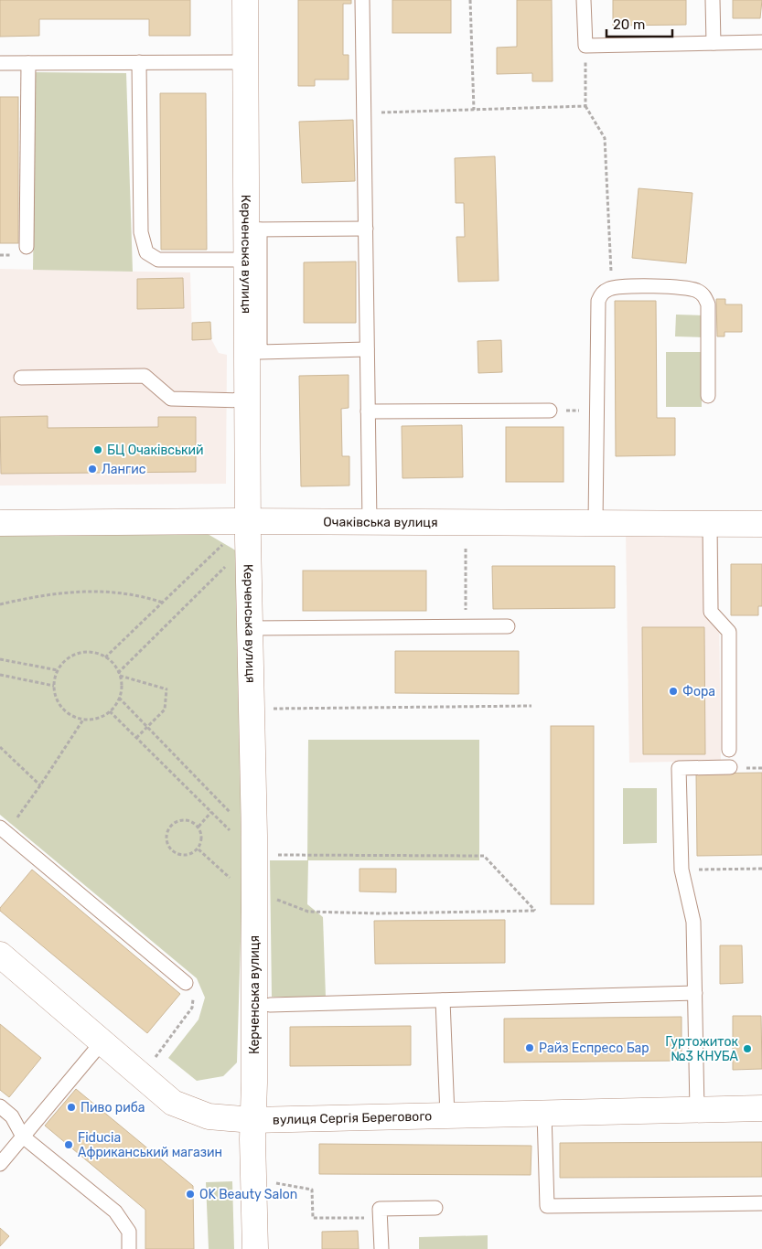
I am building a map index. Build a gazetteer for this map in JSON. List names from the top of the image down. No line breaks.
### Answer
{"streets":{"street":["Керченська вулиця","Очаківська вулиця","вулиця Сергія Берегового"]},"crossings":[["Керченська вулиця","Очаківська вулиця"],["Керченська вулиця","вулиця Сергія Берегового"]],"places":["БЦ Очаківський","Лангис","Фора","Райз Еспресо Бар","Гуртожиток №3 КНУБА","Пиво риба","Fiducia Африканський магазин","OK Beauty Salon"],"scale_bar":"20 m"}
